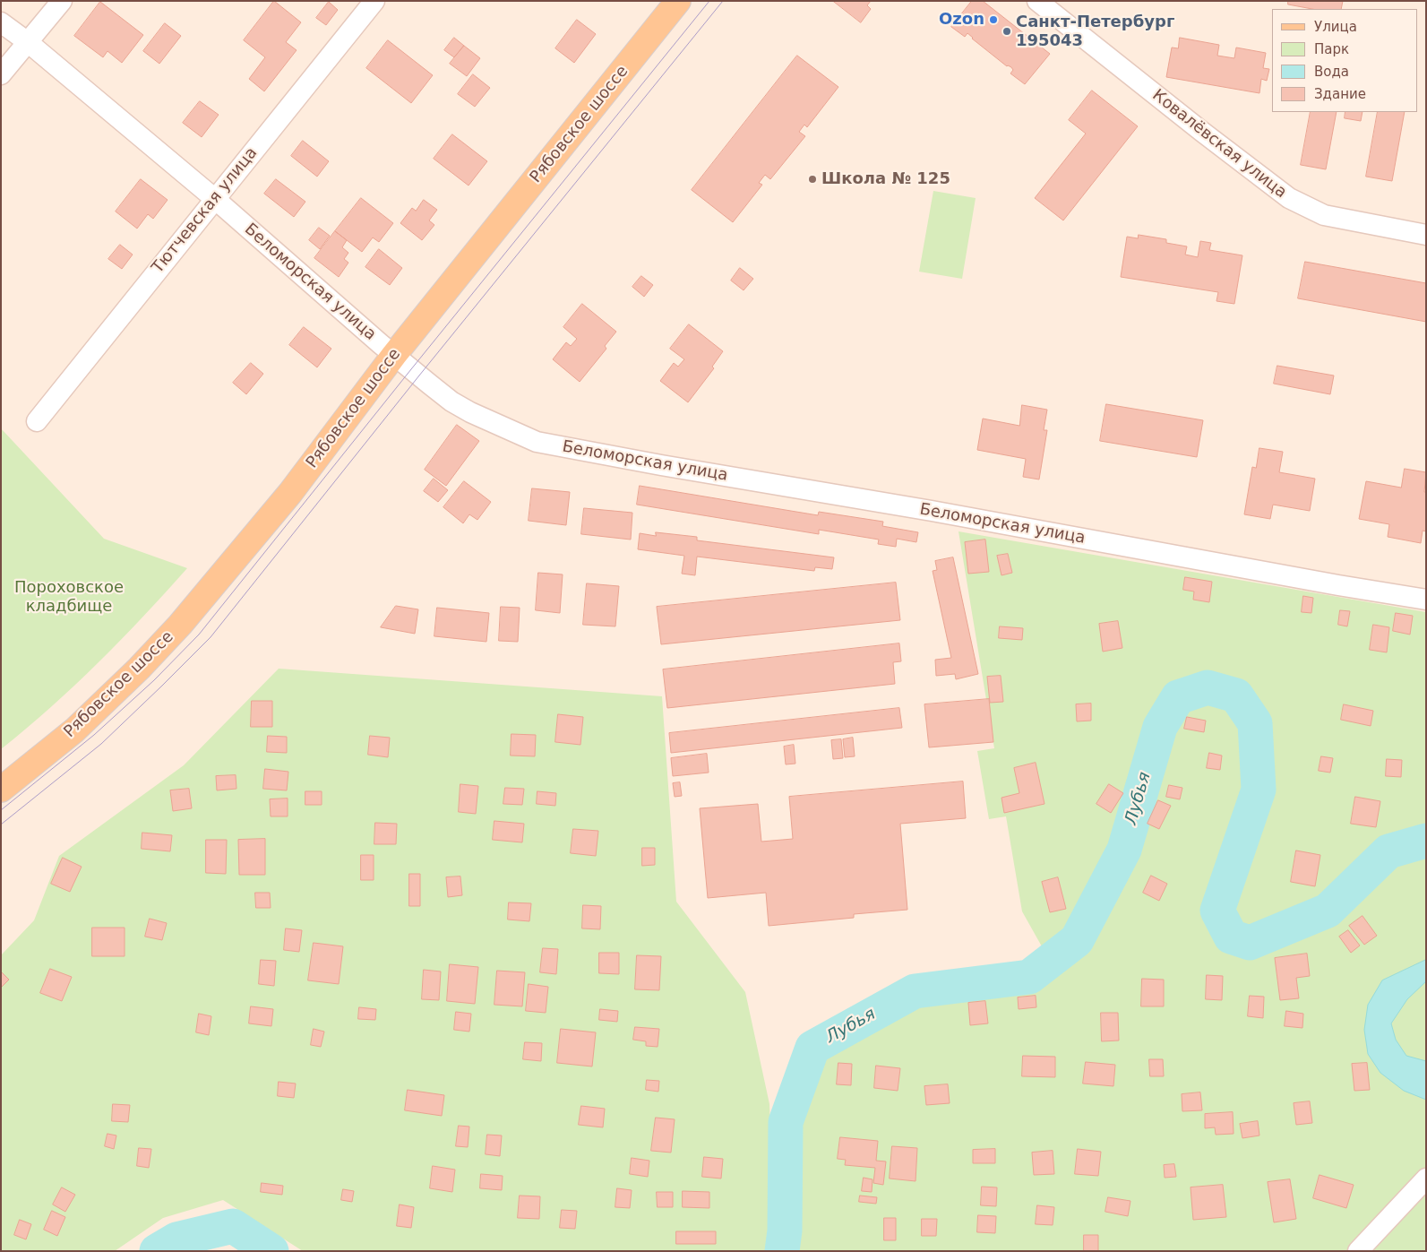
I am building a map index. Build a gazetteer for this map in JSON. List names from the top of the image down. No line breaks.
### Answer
{"streets":{"main road":["Рябовское шоссе"],"street":["Ковалёвская улица","Тютчевская улица","Беломорская улица"]},"crossings":[["Рябовское шоссе","Беломорская улица"],["Тютчевская улица","Беломорская улица"]],"water":["Лубья"],"parks":["Пороховское кладбище"],"places":["Ozon","Санкт-Петербург 195043","Школа № 125"],"legend":["Улица","Парк","Вода","Здание"]}
